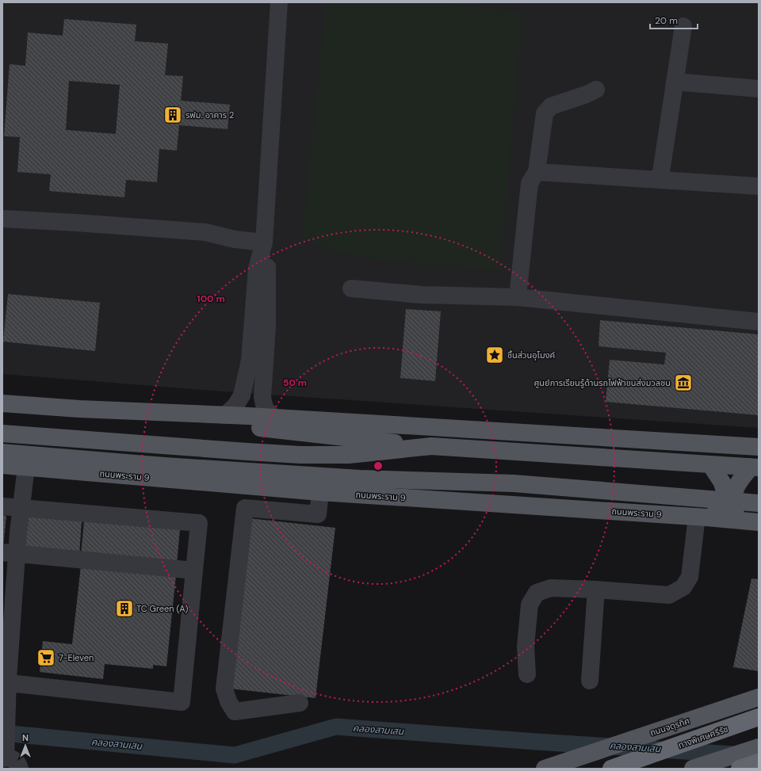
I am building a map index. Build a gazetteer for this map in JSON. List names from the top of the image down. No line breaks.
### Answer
{"streets":{"highway":["ทางพิเศษศรีรัช"],"main road":["ถนนพระราม 9","ถนนจตุรทิศ"]},"water":["คลองสามเสน"],"places":{"building":["รฟม. อาคาร 2","TC Green (A)"],"place":["ชิ้นส่วนอุโมงค์"],"museum":["ศูนย์การเรียนรู้ด้านรถไฟฟ้าขนส่งมวลชน"],"supermarket":["7-Eleven"]},"scale_bar":"20 m","north":"top","rings":["100 m","50 m"]}
